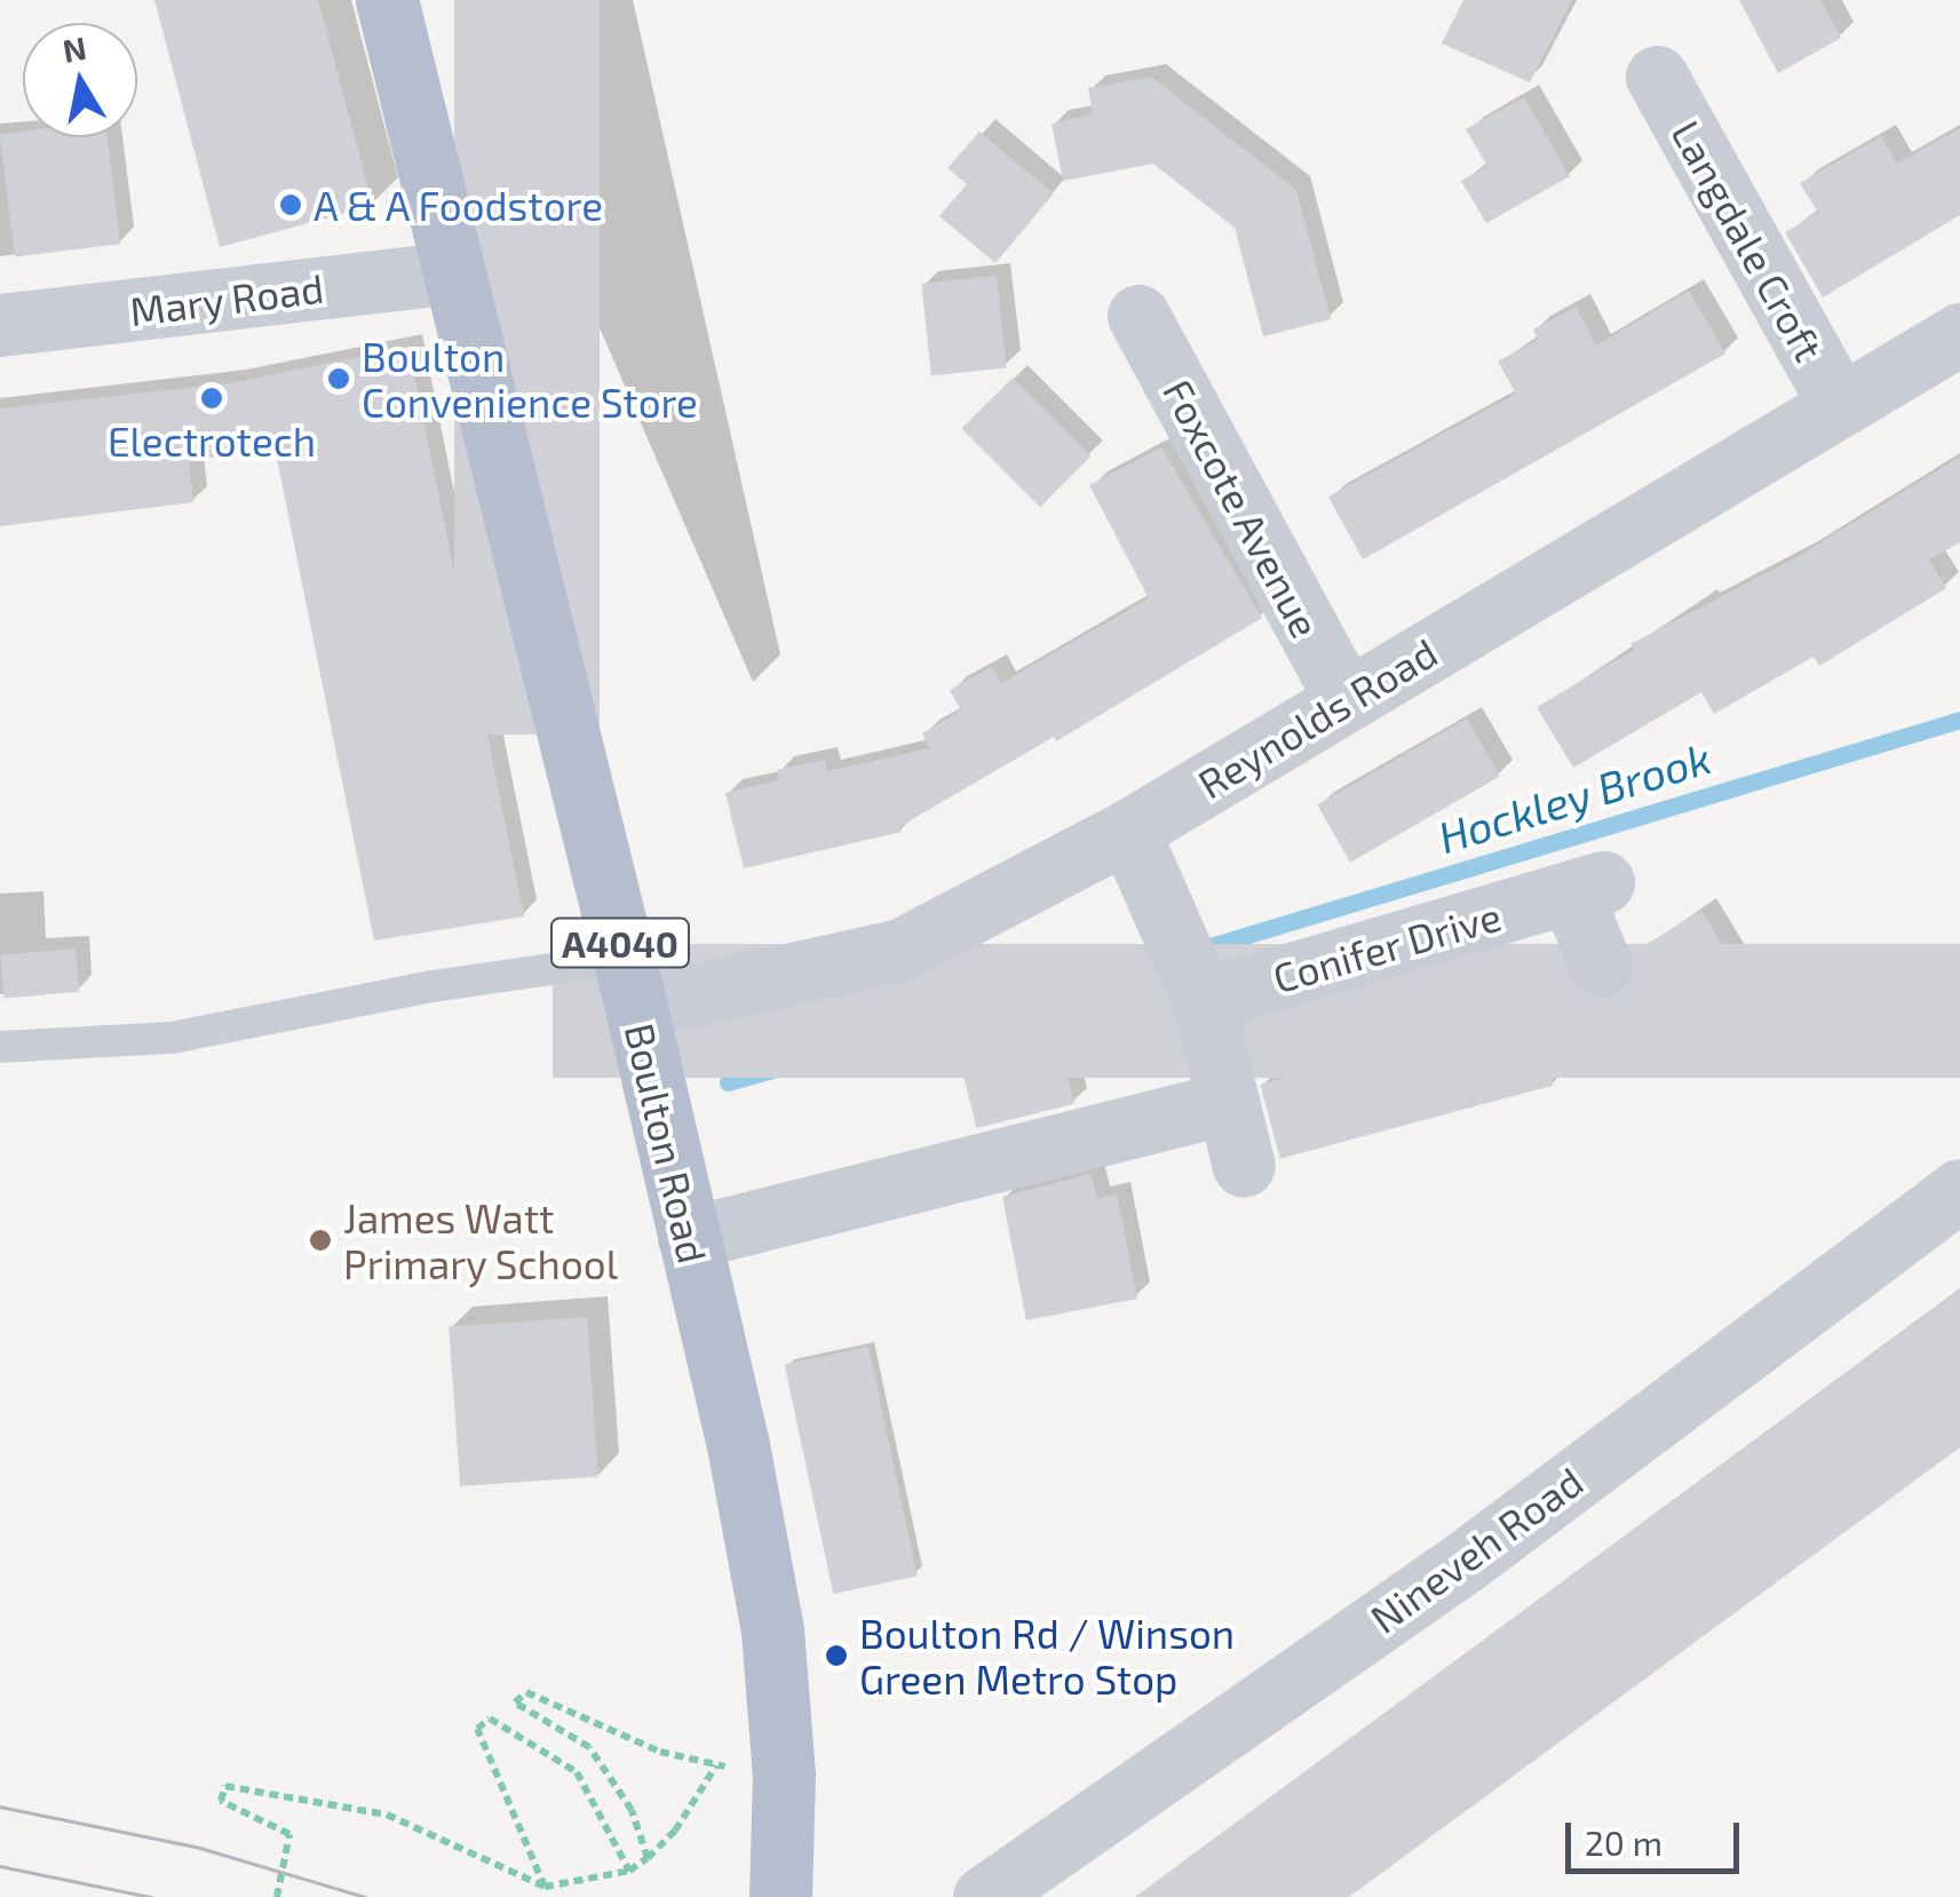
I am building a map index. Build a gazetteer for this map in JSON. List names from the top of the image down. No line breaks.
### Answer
{"streets":{"main road":["A4040","Boulton Road"],"street":["Langdale Croft","Mary Road","Foxcote Avenue","Reynolds Road","Conifer Drive","Nineveh Road"]},"crossings":[["Langdale Croft","Reynolds Road"],["Mary Road","Boulton Road"],["Foxcote Avenue","Reynolds Road"],["Reynolds Road","Boulton Road"]],"water":["Hockley Brook"],"places":["A & A Foodstore","Boulton Convenience Store","Electrotech","James Watt Primary School","Boulton Rd / Winson Green Metro Stop"],"scale_bar":"20 m","north":"top"}
